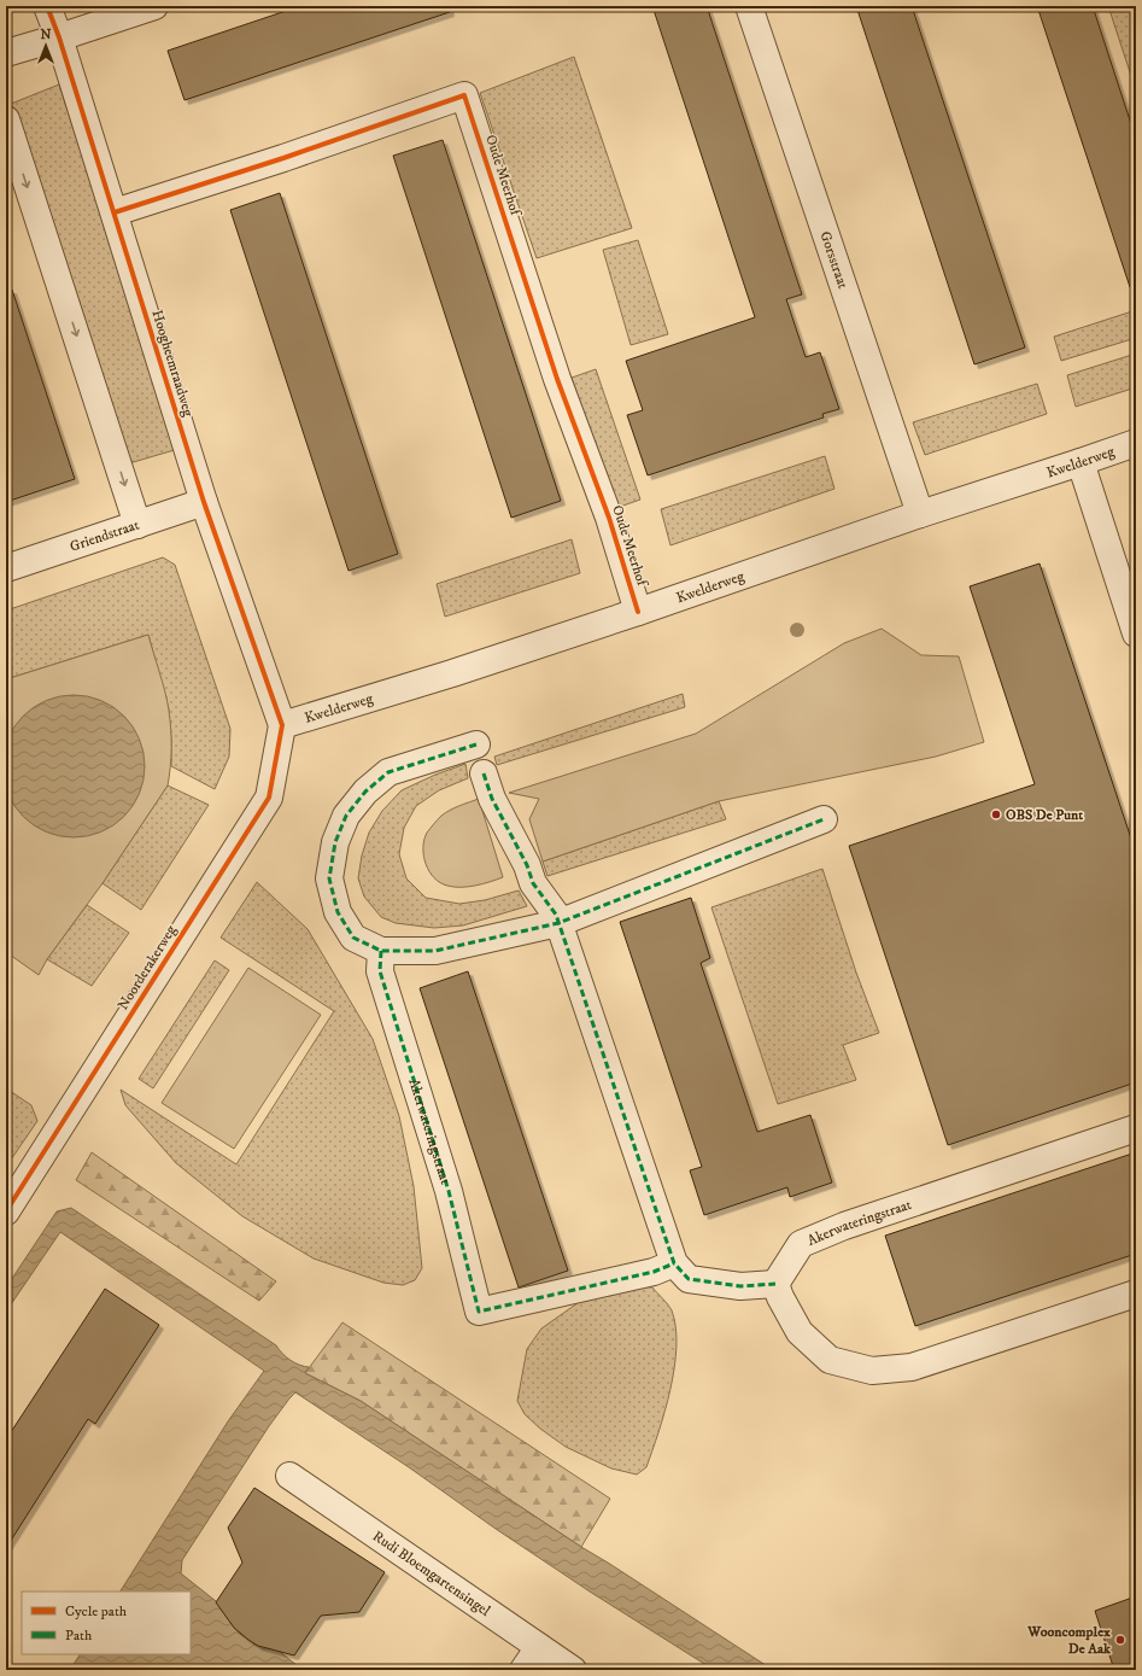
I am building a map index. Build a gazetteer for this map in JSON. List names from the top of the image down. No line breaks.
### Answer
{"streets":{"street":["Oude Meerhof","Gorsstraat","Hoogheemraadweg","Kwelderweg","Griendstraat","Noorderakerweg","Akerwateringstraat","Rudi Bloemgartensingel"]},"crossings":[["Oude Meerhof","Hoogheemraadweg"],["Oude Meerhof","Kwelderweg"],["Gorsstraat","Kwelderweg"],["Hoogheemraadweg","Kwelderweg"],["Hoogheemraadweg","Griendstraat"],["Hoogheemraadweg","Noorderakerweg"],["Kwelderweg","Noorderakerweg"]],"places":["OBS De Punt","Wooncomplex De Aak"],"legend":["Cycle path","Path"],"north":"top"}
